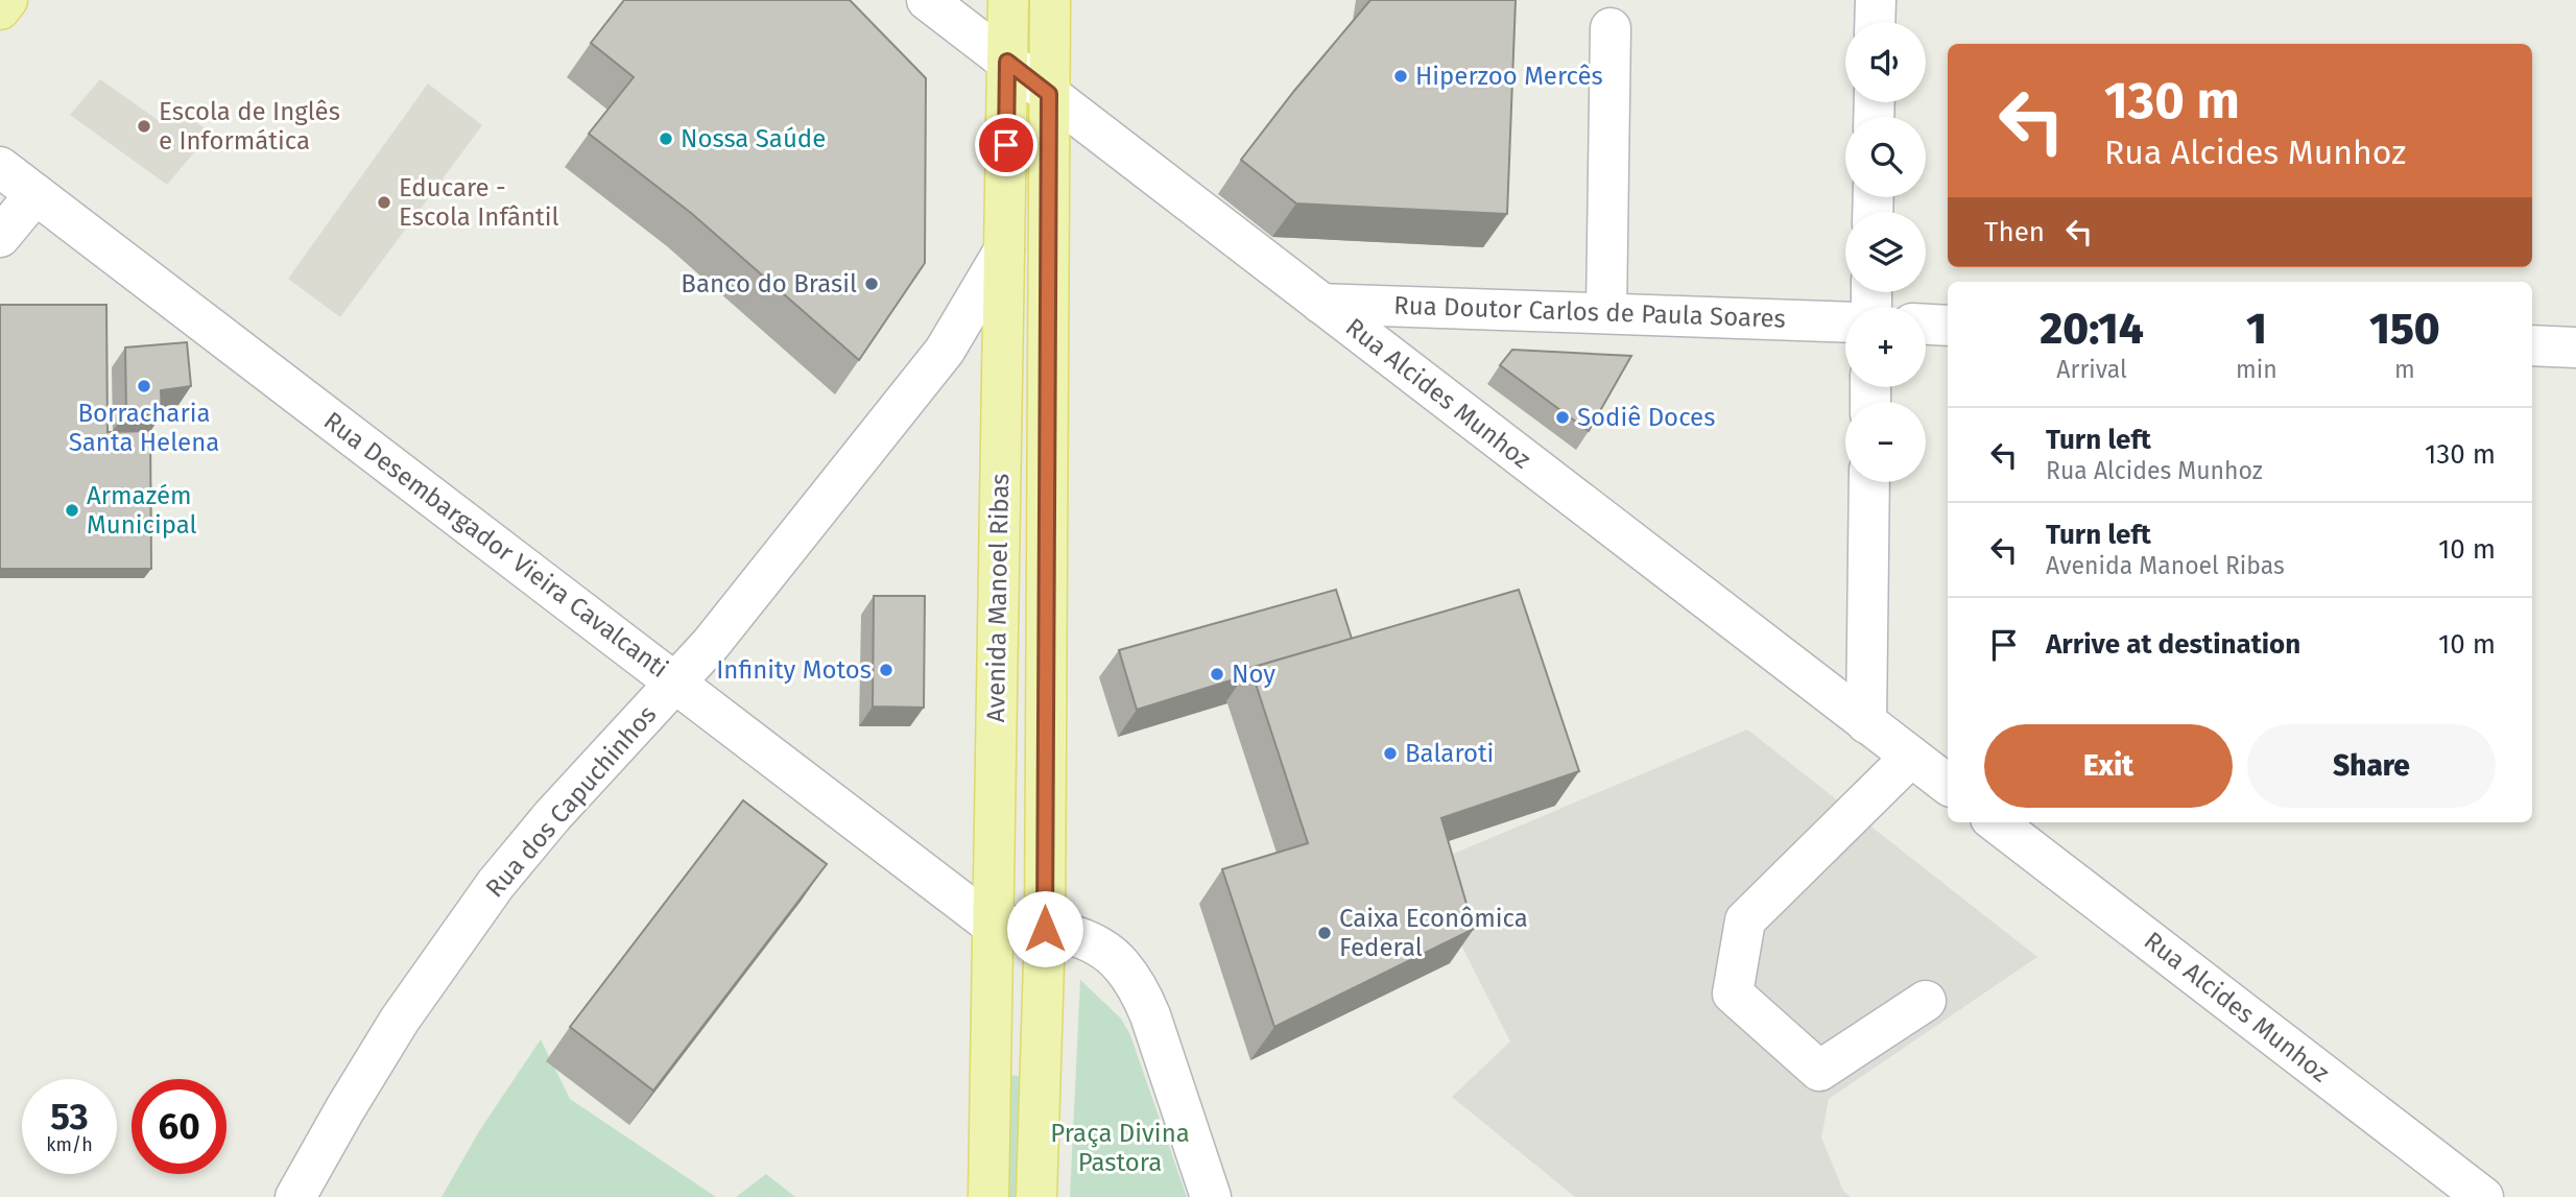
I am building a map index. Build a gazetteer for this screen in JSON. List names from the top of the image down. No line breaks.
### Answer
{"streets":{"main road":["Avenida Manoel Ribas"],"street":["Rua Doutor Carlos de Paula Soares","Rua Alcides Munhoz","Rua Desembargador Vieira Cavalcanti","Rua dos Capuchinhos"]},"crossings":[["Rua Doutor Carlos de Paula Soares","Rua Alcides Munhoz"],["Rua Alcides Munhoz","Avenida Manoel Ribas"],["Rua Desembargador Vieira Cavalcanti","Avenida Manoel Ribas"],["Rua Desembargador Vieira Cavalcanti","Rua dos Capuchinhos"],["Avenida Manoel Ribas","Rua dos Capuchinhos"]],"parks":["Praça Divina Pastora"],"places":["Hiperzoo Mercês","Escola de Inglês e Informática","Nossa Saúde","Educare - Escola Infântil","Banco do Brasil","Borracharia Santa Helena","Sodiê Doces","Armazém Municipal","Infinity Motos","Noy","Balaroti","Caixa Econômica Federal"],"page":{"map_buttons":["+","−"],"turn":["130 m","Rua Alcides Munhoz"],"then":"Then","eta":["20:14","Arrival","1","min","150","m"],"list":[{"name":"Turn left","note":"Rua Alcides Munhoz","value":"130 m"},{"name":"Turn left","note":"Avenida Manoel Ribas","value":"10 m"},{"name":"Arrive at destination","value":"10 m"}],"buttons":["Exit","Share"],"speed":"53 km/h","limit":"60"}}
